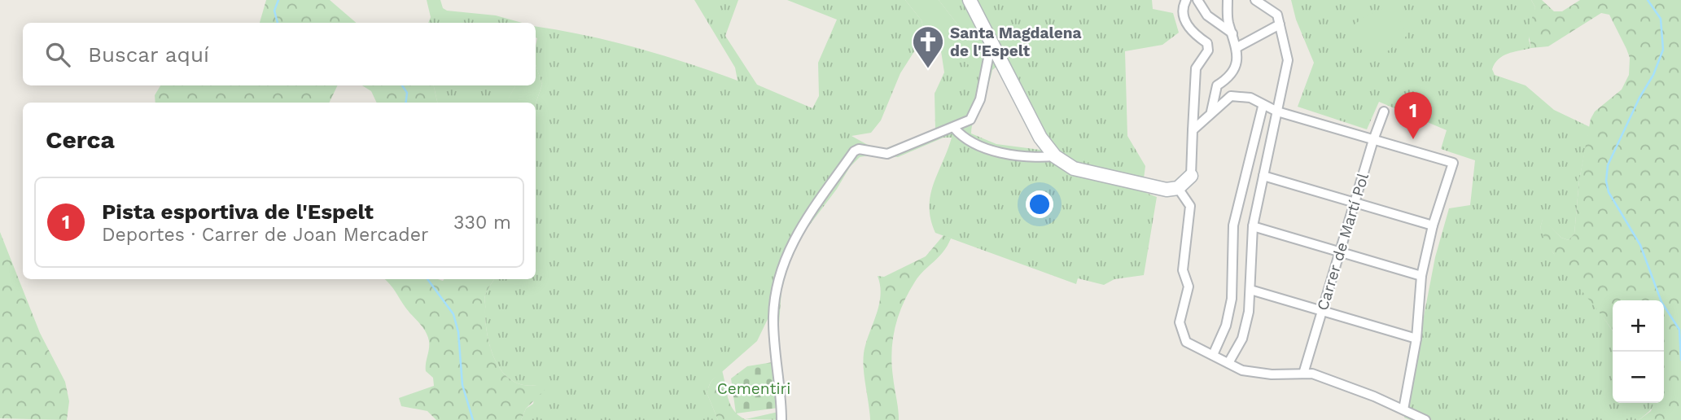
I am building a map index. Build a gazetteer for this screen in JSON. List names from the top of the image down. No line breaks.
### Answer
{"streets":{"street":["Carrer de Martí Pol"]},"parks":["Cementiri"],"places":{"church":["Santa Magdalena de l'Espelt"]},"page":{"search":"Buscar aquí","pins":"1","heading":"Cerca","list":[{"mark":"1","name":"Pista esportiva de l'Espelt","note":"Deportes · Carrer de Joan Mercader","value":"330 m"}],"map_buttons":["+","−"]}}
